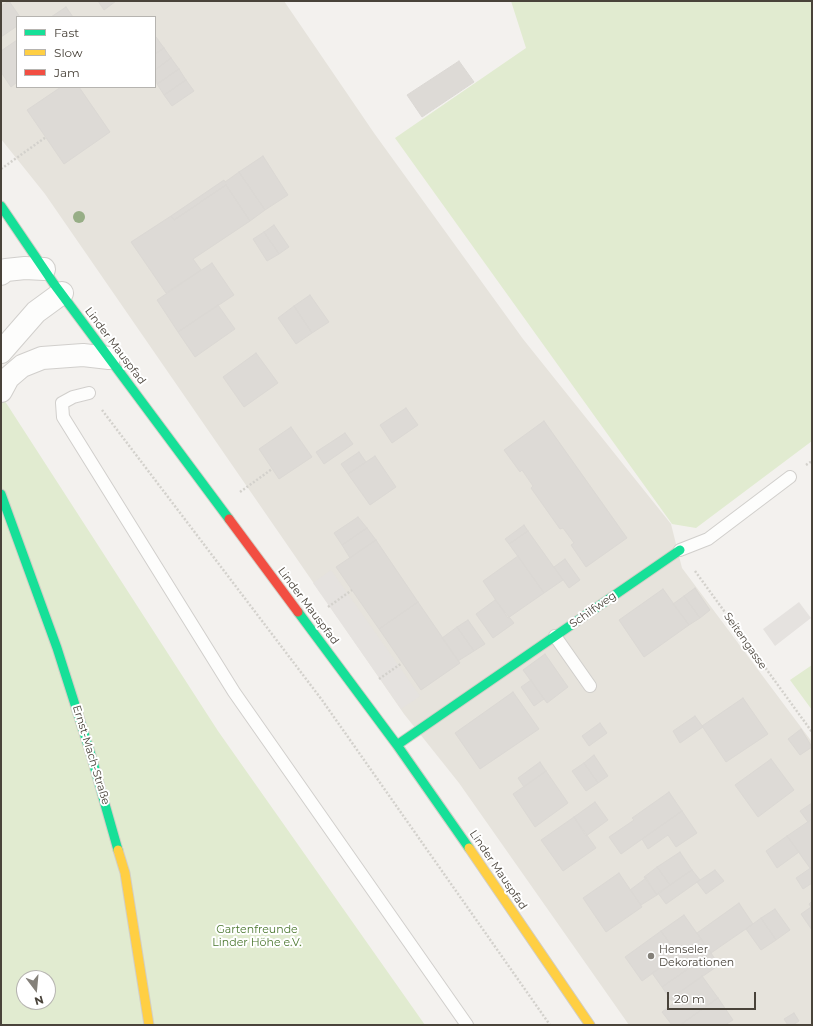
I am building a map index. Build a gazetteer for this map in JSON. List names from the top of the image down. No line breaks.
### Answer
{"streets":{"street":["Linder Mauspfad","Schilfweg","Ernst-Mach-Straße"],"path":["Seitengasse"]},"crossings":[["Linder Mauspfad","Schilfweg"],["Schilfweg","Seitengasse"]],"parks":["Gartenfreunde Linder Höhe e.V."],"places":["Henseler Dekorationen"],"legend":["Fast","Slow","Jam"],"scale_bar":"20 m","north":"bottom"}
